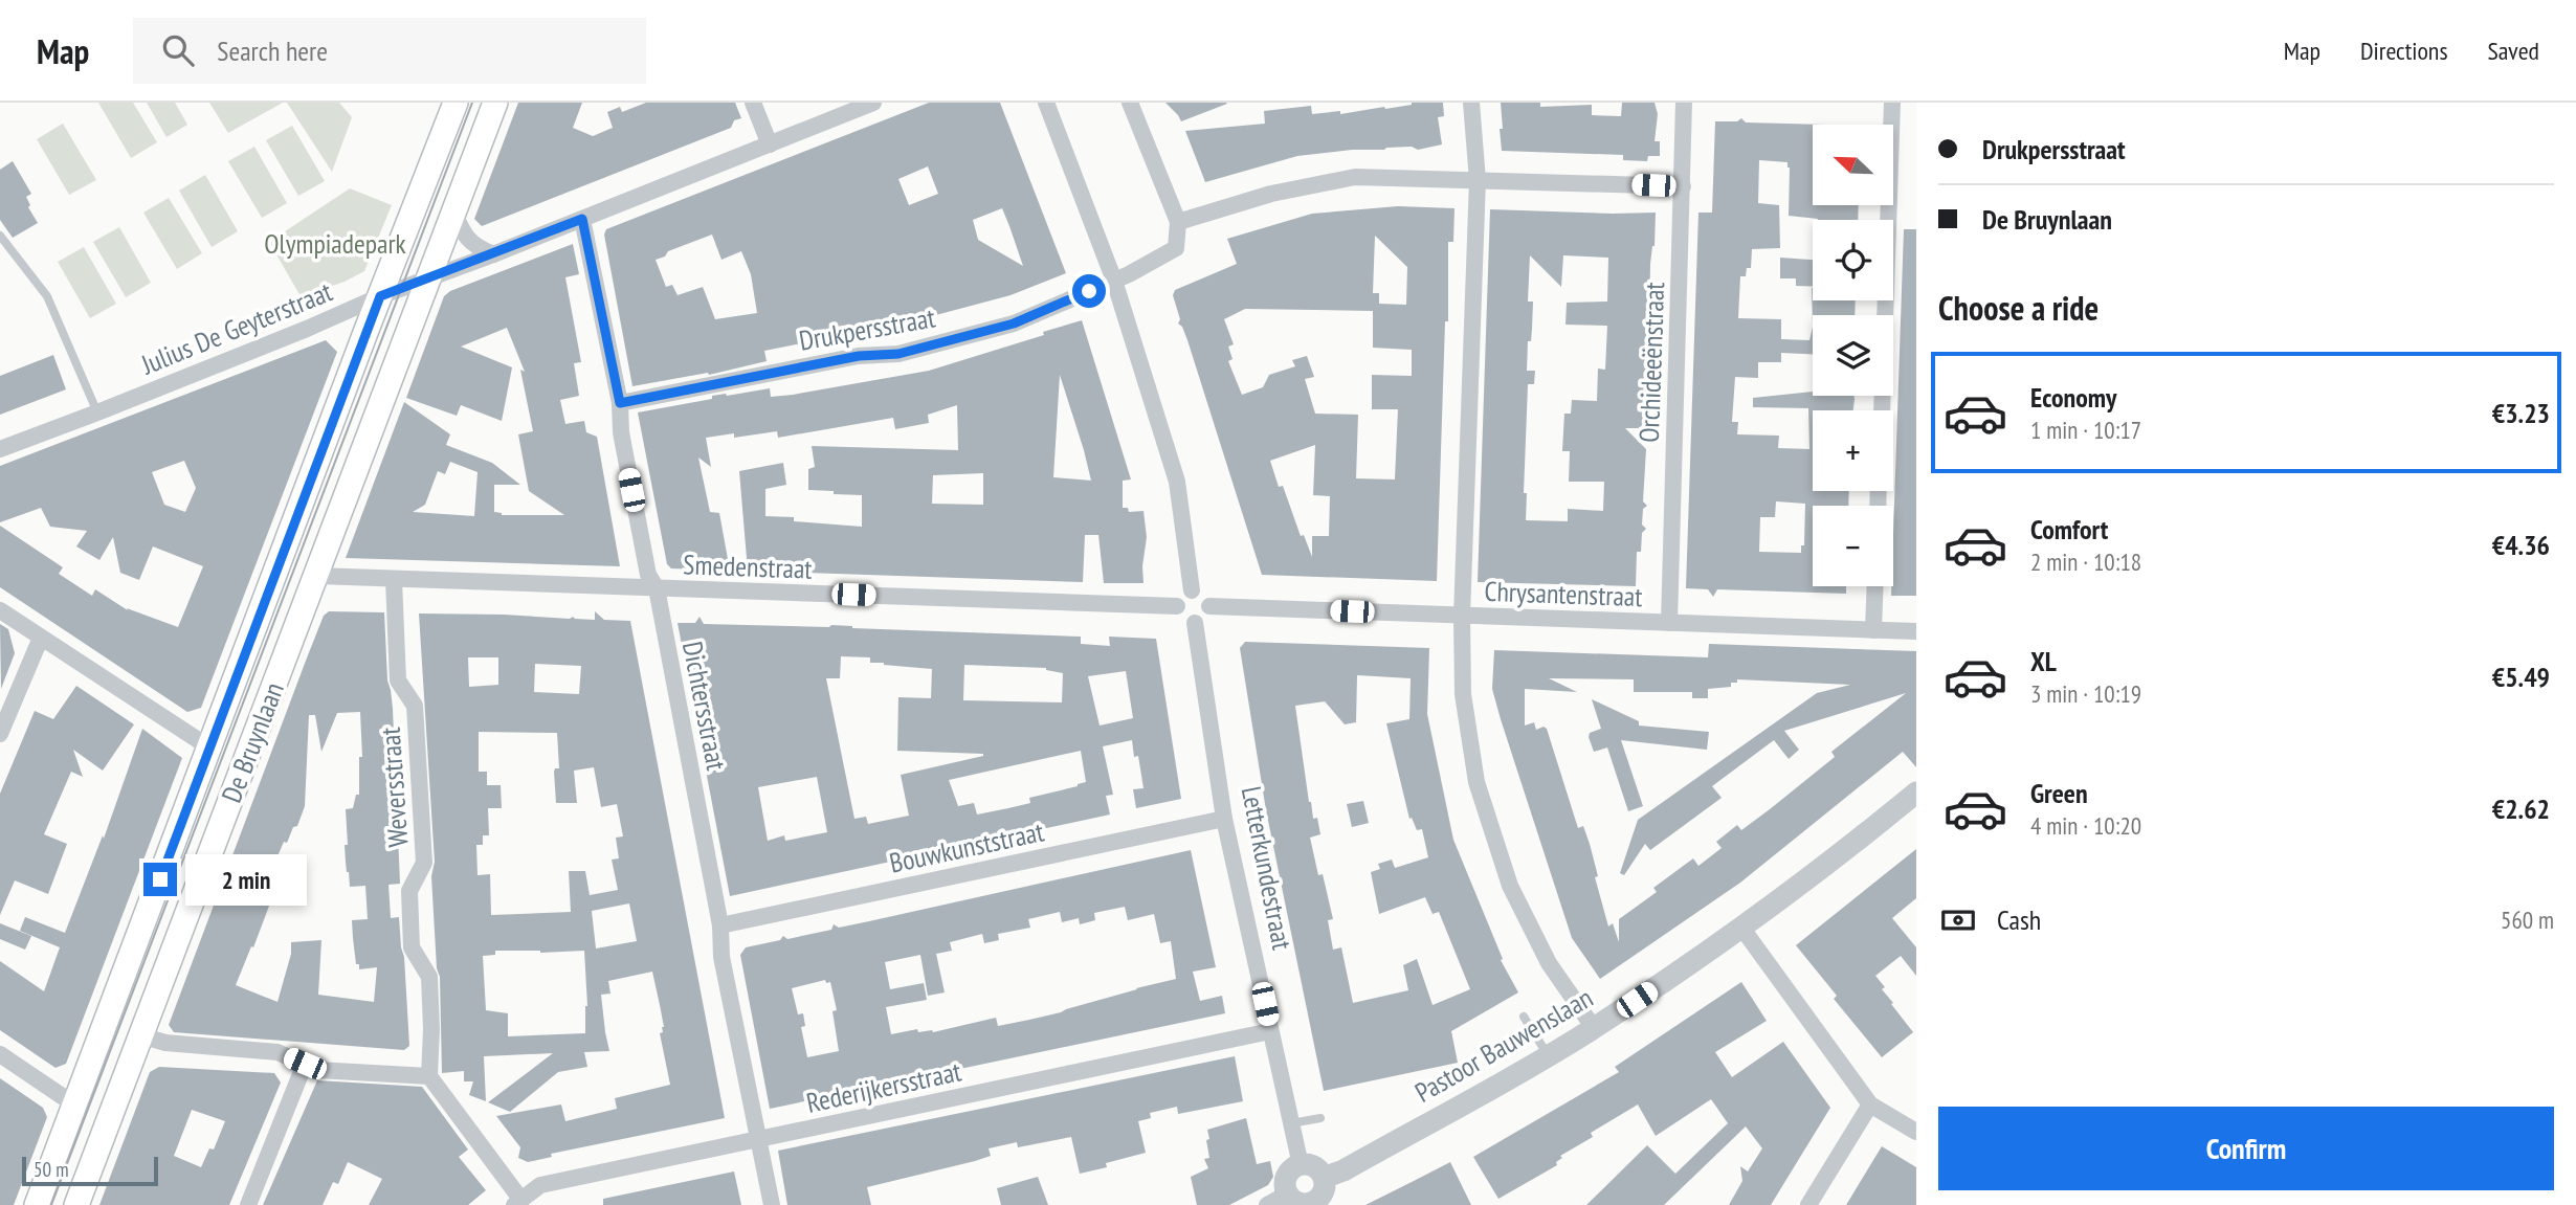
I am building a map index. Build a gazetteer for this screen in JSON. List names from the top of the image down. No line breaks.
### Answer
{"streets":{"main road":["De Bruynlaan"],"street":["Julius De Geyterstraat","Drukpersstraat","Orchideeënstraat","Smedenstraat","Chrysantenstraat","Dichtersstraat","Weversstraat","Bouwkunststraat","Letterkundestraat","Pastoor Bauwenslaan","Rederijkersstraat"]},"crossings":[["Julius De Geyterstraat","Dichtersstraat"],["Julius De Geyterstraat","De Bruynlaan"],["Drukpersstraat","Dichtersstraat"],["Orchideeënstraat","Chrysantenstraat"],["Smedenstraat","Chrysantenstraat"],["Smedenstraat","Dichtersstraat"],["Smedenstraat","De Bruynlaan"],["Smedenstraat","Weversstraat"],["Smedenstraat","Letterkundestraat"],["Chrysantenstraat","Letterkundestraat"],["Dichtersstraat","Bouwkunststraat"],["Dichtersstraat","Rederijkersstraat"],["Bouwkunststraat","Letterkundestraat"],["Letterkundestraat","Pastoor Bauwenslaan"],["Letterkundestraat","Rederijkersstraat"]],"parks":["Olympiadepark"],"scale_bar":"50 m","north":"top left","page":{"header":"Map","search":"Search here","nav":["Map","Directions","Saved"],"banner":["Drukpersstraat","De Bruynlaan"],"map_buttons":["+","−"],"heading":"Choose a ride","list":[{"name":"Economy","note":"1 min · 10:17","value":"€3.23"},{"name":"Comfort","note":"2 min · 10:18","value":"€4.36"},{"name":"XL","note":"3 min · 10:19","value":"€5.49"},{"name":"Green","note":"4 min · 10:20","value":"€2.62"}],"bubble":"2 min","pay":["Cash","560 m"],"buttons":"Confirm","scale":"50 m"}}
